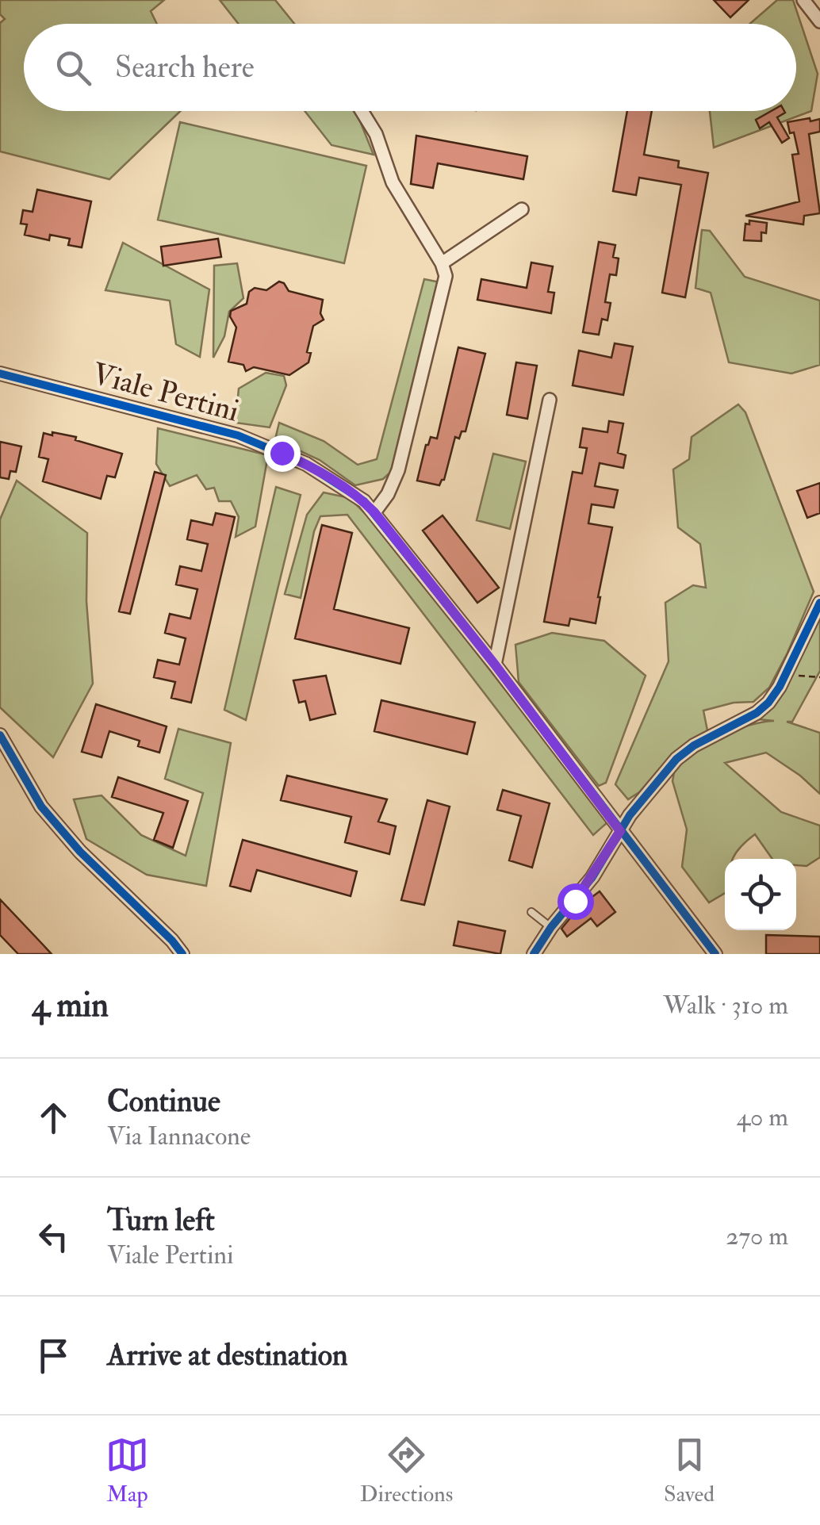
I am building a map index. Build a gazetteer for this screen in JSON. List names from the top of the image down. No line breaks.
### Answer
{"streets":{"street":["Viale Pertini"]},"page":{"search":"Search here","heading":["4 min","Walk · 310 m"],"list":[["Continue","Via Iannacone","40 m"],["Turn left","Viale Pertini","270 m"],"Arrive at destination"],"nav":["Map","Directions","Saved"]}}
